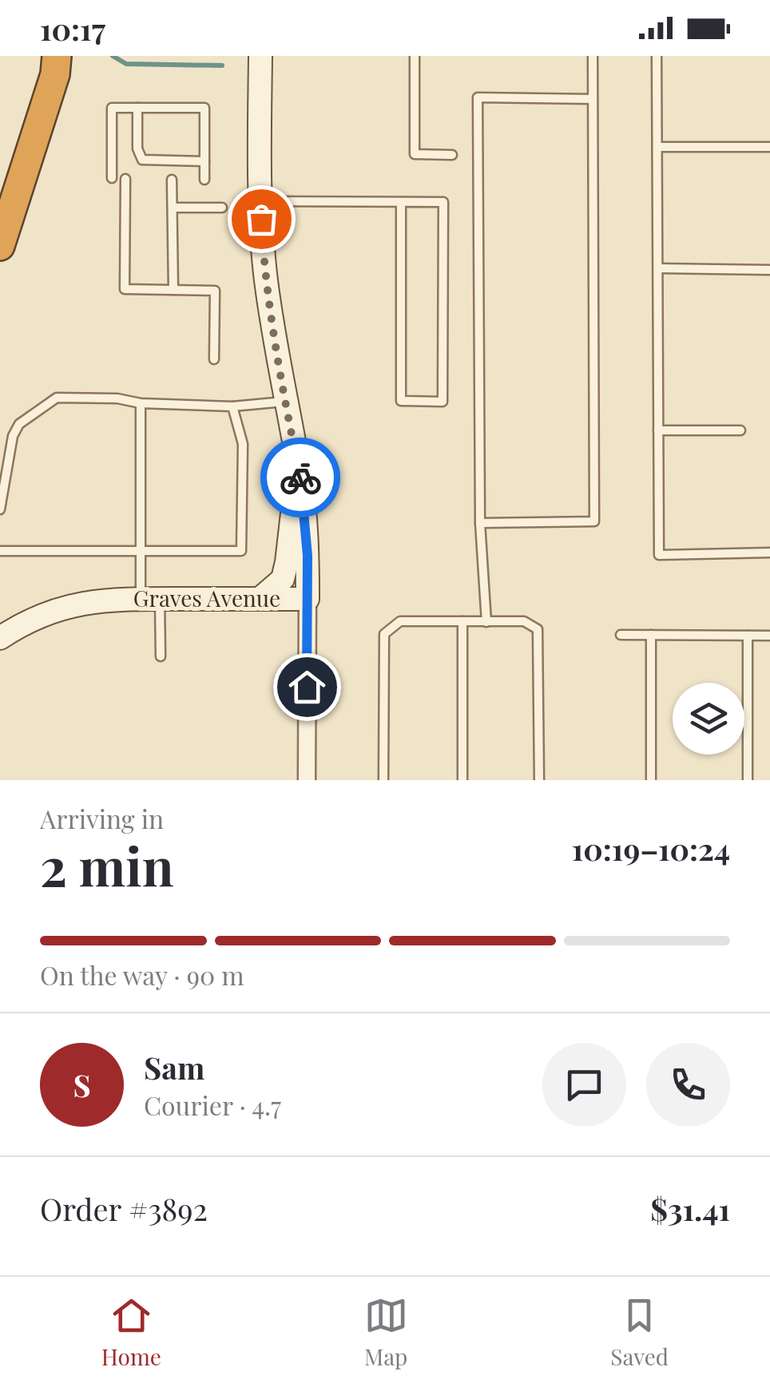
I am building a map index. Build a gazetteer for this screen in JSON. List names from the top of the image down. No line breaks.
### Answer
{"streets":{"main road":["Graves Avenue"]},"page":{"status":"10:17","heading":["2 min","Arriving in","10:19–10:24"],"panel":["Sam","Courier · 4.7","Order #3892","$31.41"],"bar":"On the way · 90 m","round":"S","tabs":["Home","Map","Saved"]}}
